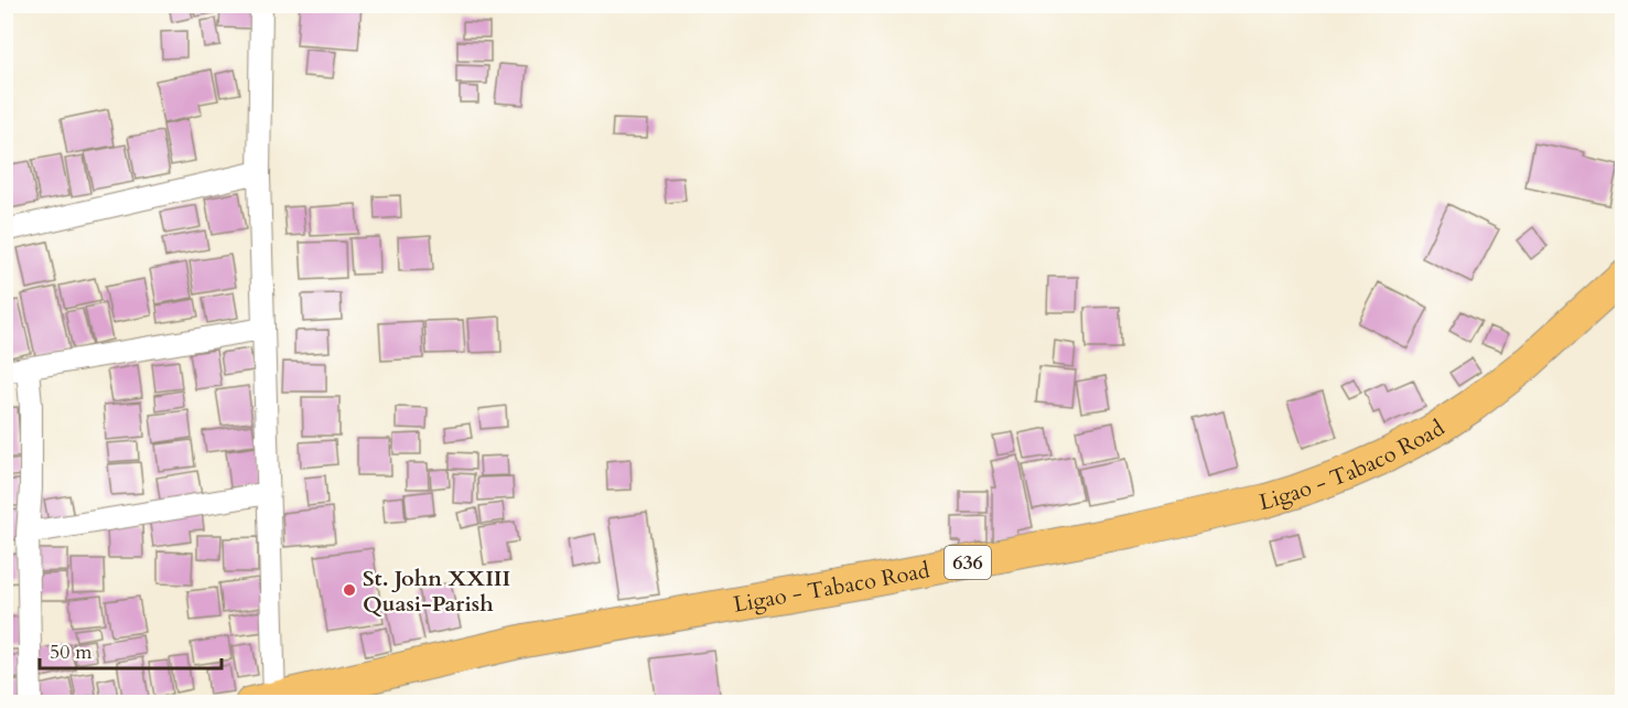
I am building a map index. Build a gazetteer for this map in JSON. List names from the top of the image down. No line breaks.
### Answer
{"streets":{"main road":["Ligao - Tabaco Road","636"]},"places":["St. John XXIII Quasi-Parish"],"scale_bar":"50 m"}
